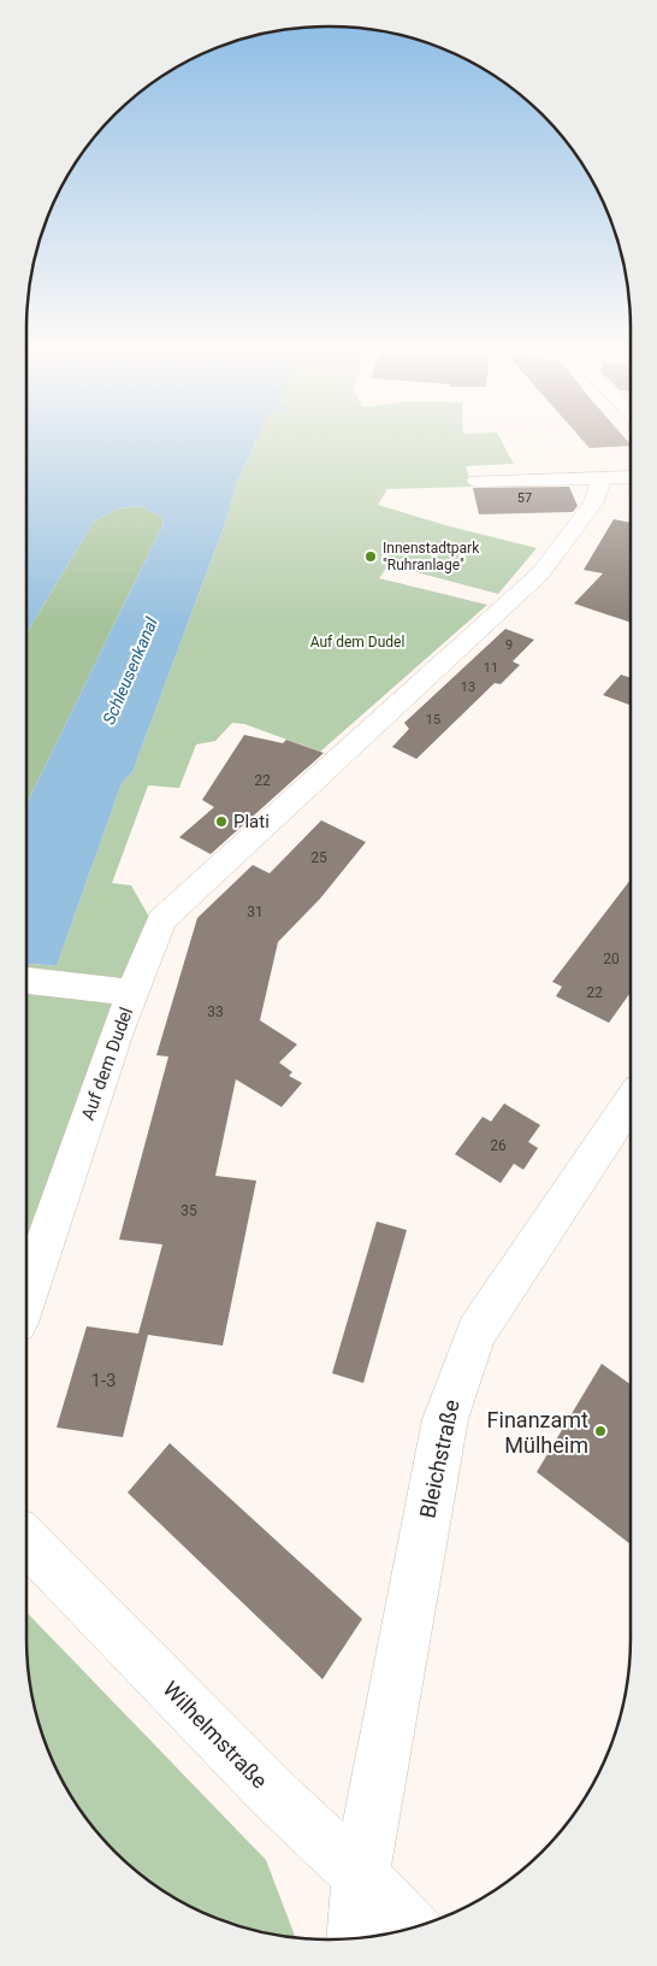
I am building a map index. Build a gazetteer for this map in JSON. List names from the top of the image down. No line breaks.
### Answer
{"streets":{"street":["Auf dem Dudel","Bleichstraße","Wilhelmstraße"]},"crossings":[["Bleichstraße","Wilhelmstraße"]],"water":["Schleusenkanal"],"parks":["Auf dem Dudel"],"places":["Innenstadtpark \"Ruhranlage\"","Plati","Finanzamt Mülheim"],"house_numbers":["57","9","11","13","15","22","25","31","20","22","33","26","35","1-3"]}
